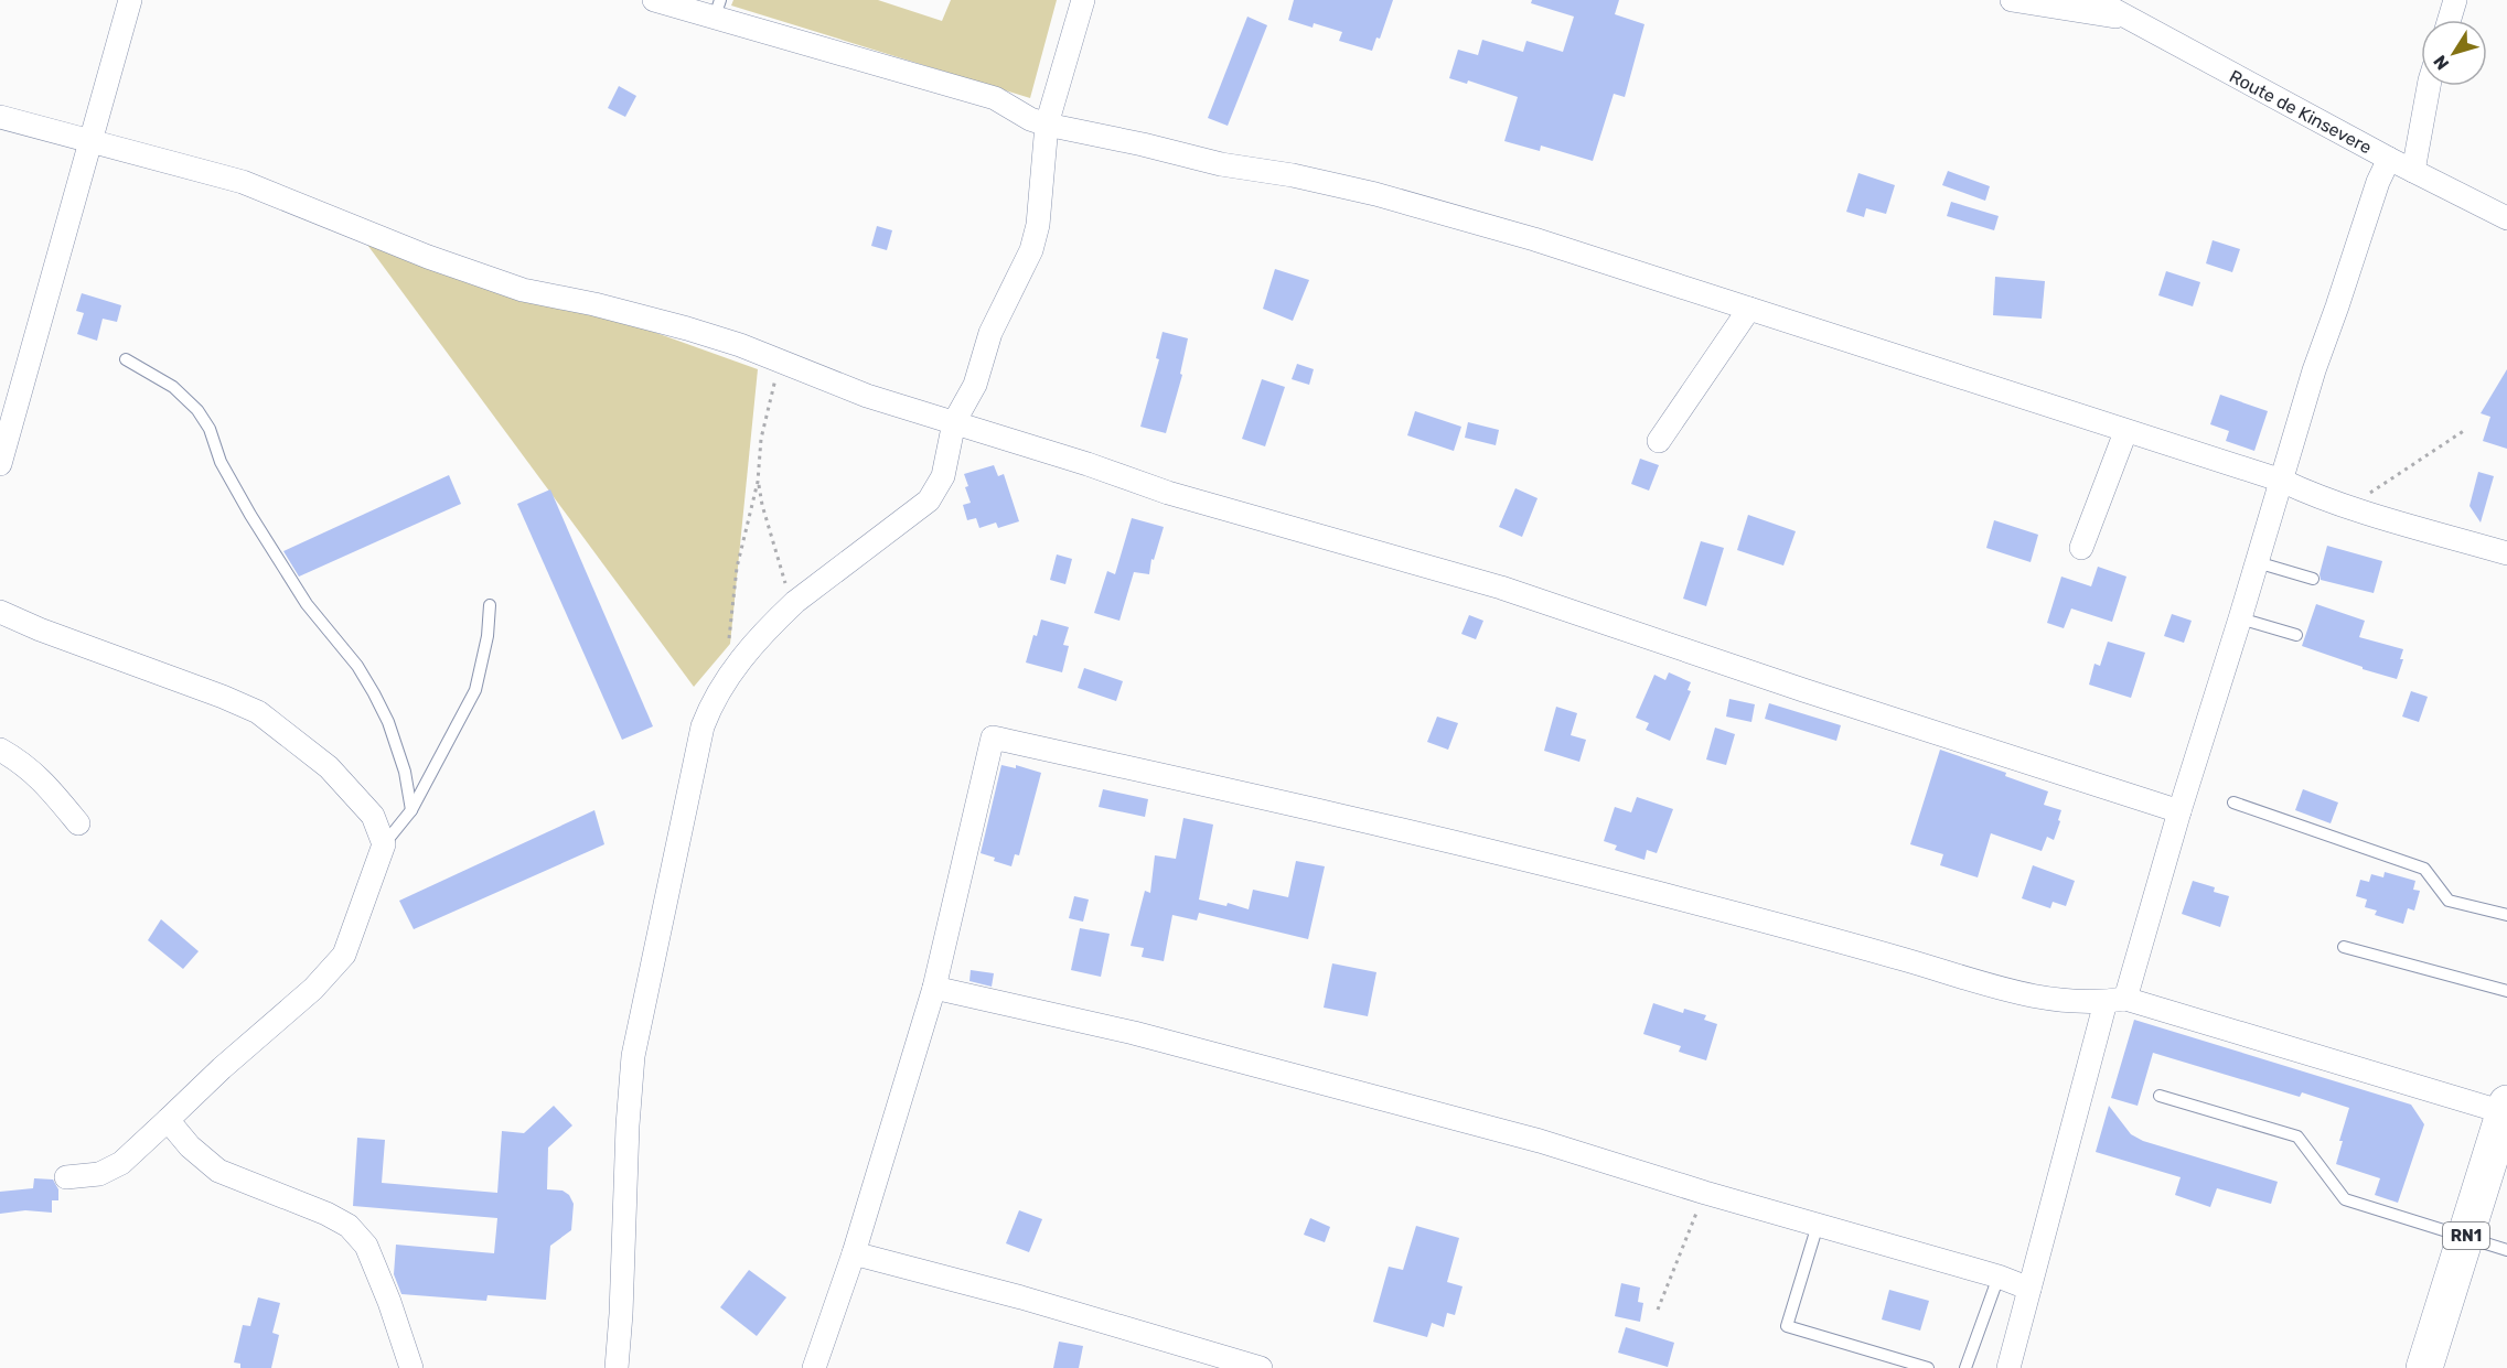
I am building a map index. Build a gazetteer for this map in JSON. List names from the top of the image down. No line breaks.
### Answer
{"streets":{"highway":["RN1"],"street":["Route de Kinsevere"]},"north":"bottom left"}
